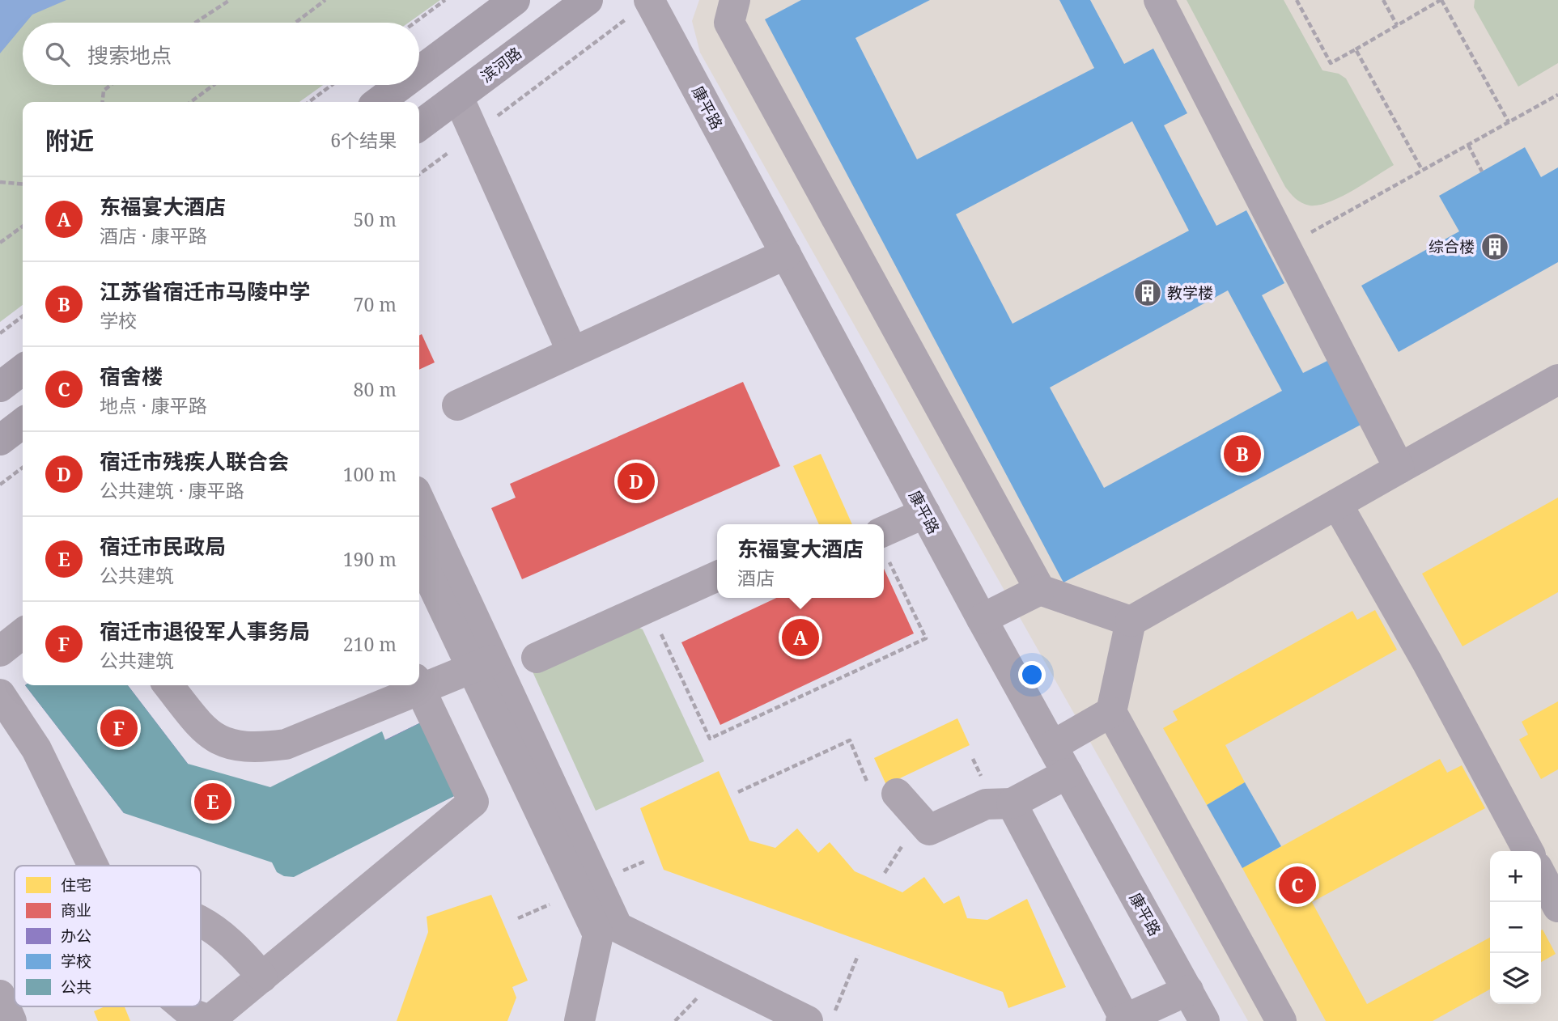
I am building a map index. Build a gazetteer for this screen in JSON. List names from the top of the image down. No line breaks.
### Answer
{"streets":{"main road":["滨河路"],"street":["康平路"]},"places":{"building":["综合楼","教学楼"]},"legend":["住宅","商业","办公","学校","公共"],"page":{"search":"搜索地点","heading":["附近","6个结果"],"list":[{"mark":"A","name":"东福宴大酒店","note":"酒店 · 康平路","value":"50 m"},{"mark":"B","name":"江苏省宿迁市马陵中学","note":"学校","value":"70 m"},{"mark":"C","name":"宿舍楼","note":"地点 · 康平路","value":"80 m"},{"mark":"D","name":"宿迁市残疾人联合会","note":"公共建筑 · 康平路","value":"100 m"},{"mark":"E","name":"宿迁市民政局","note":"公共建筑","value":"190 m"},{"mark":"F","name":"宿迁市退役军人事务局","note":"公共建筑","value":"210 m"}],"pins":["B","D","A","F","E","C"],"popup":["东福宴大酒店","酒店"],"map_buttons":["+","−"]}}
